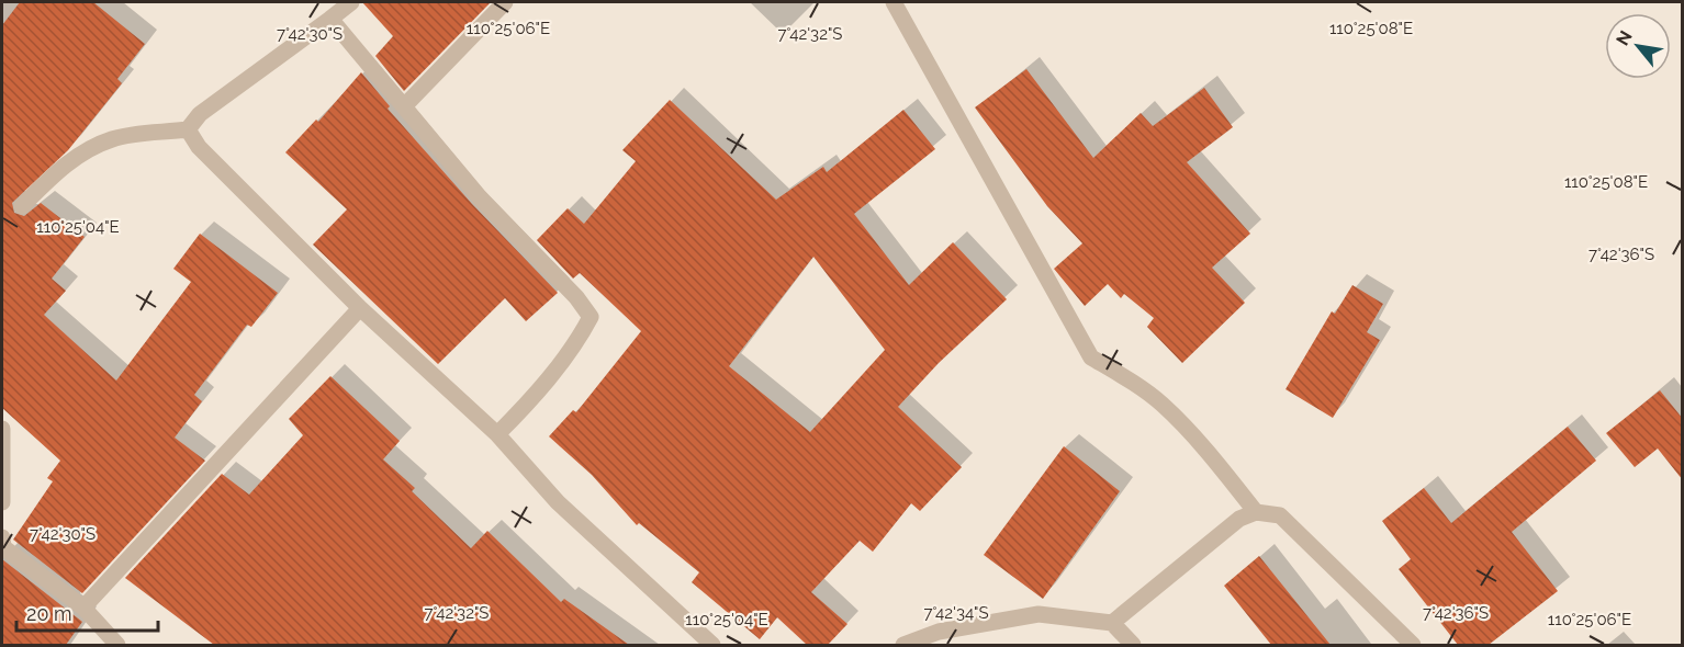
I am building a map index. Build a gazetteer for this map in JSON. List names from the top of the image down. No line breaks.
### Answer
{"scale_bar":"20 m","north":"top left","coordinates":["110°25'06\"E","110°25'08\"E","7°42'30\"S","7°42'32\"S","110°25'04\"E","7°42'36\"S","7°42'34\"S"]}
